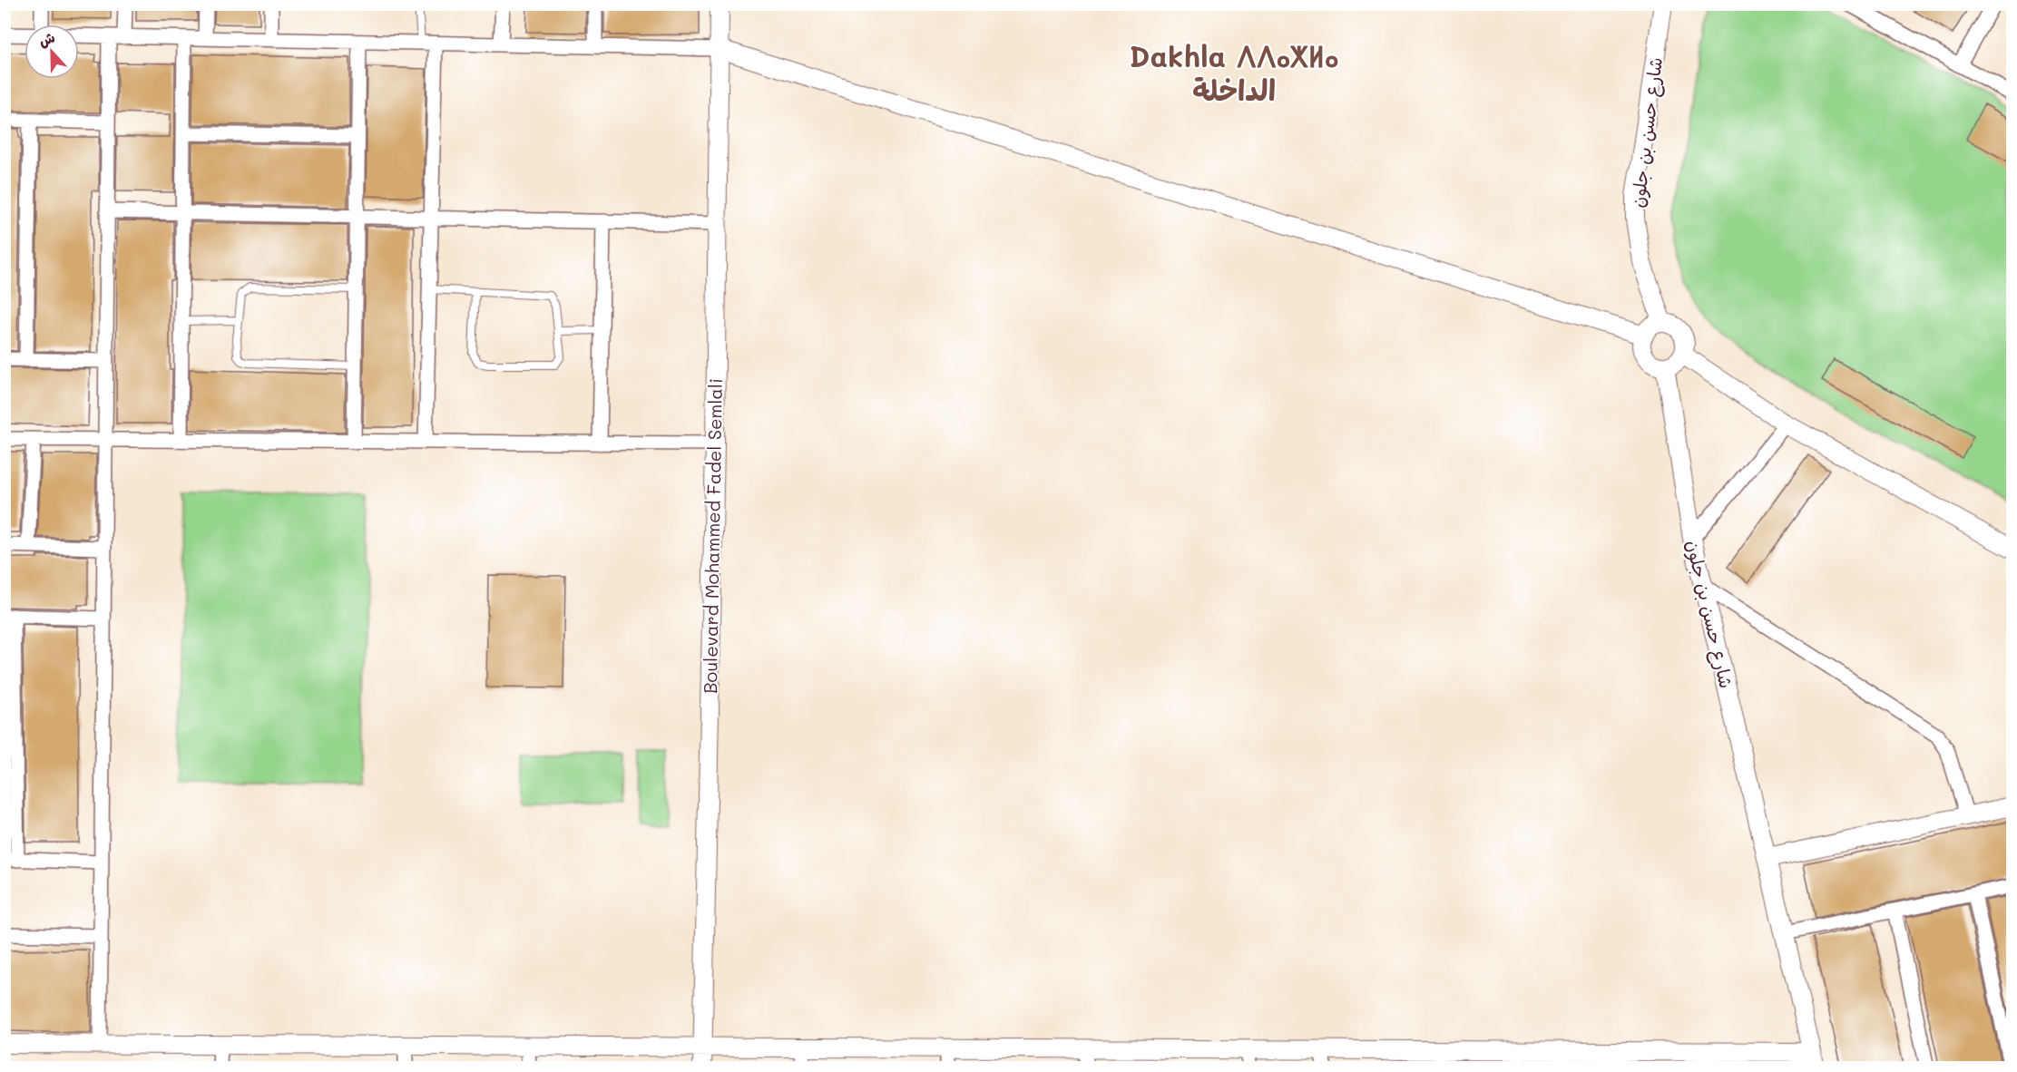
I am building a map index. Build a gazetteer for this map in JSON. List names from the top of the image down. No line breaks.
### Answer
{"streets":{"street":["شارع حسن بن جلون","Boulevard Mohammed Fadel Semlali"]},"districts":["Dakhla ⴷⴷⴰⵅⵍⴰ الداخلة"],"north":"top"}
